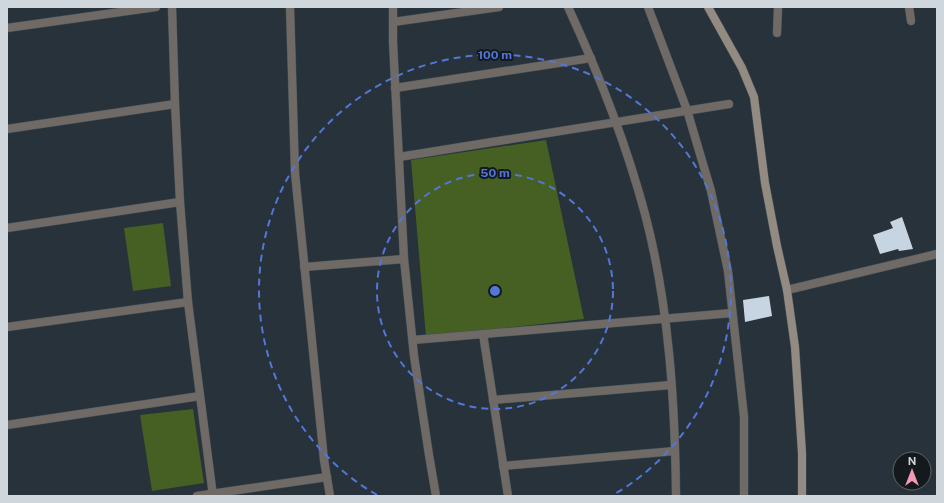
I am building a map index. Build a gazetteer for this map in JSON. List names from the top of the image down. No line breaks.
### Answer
{"north":"top","rings":["100 m","50 m"]}
